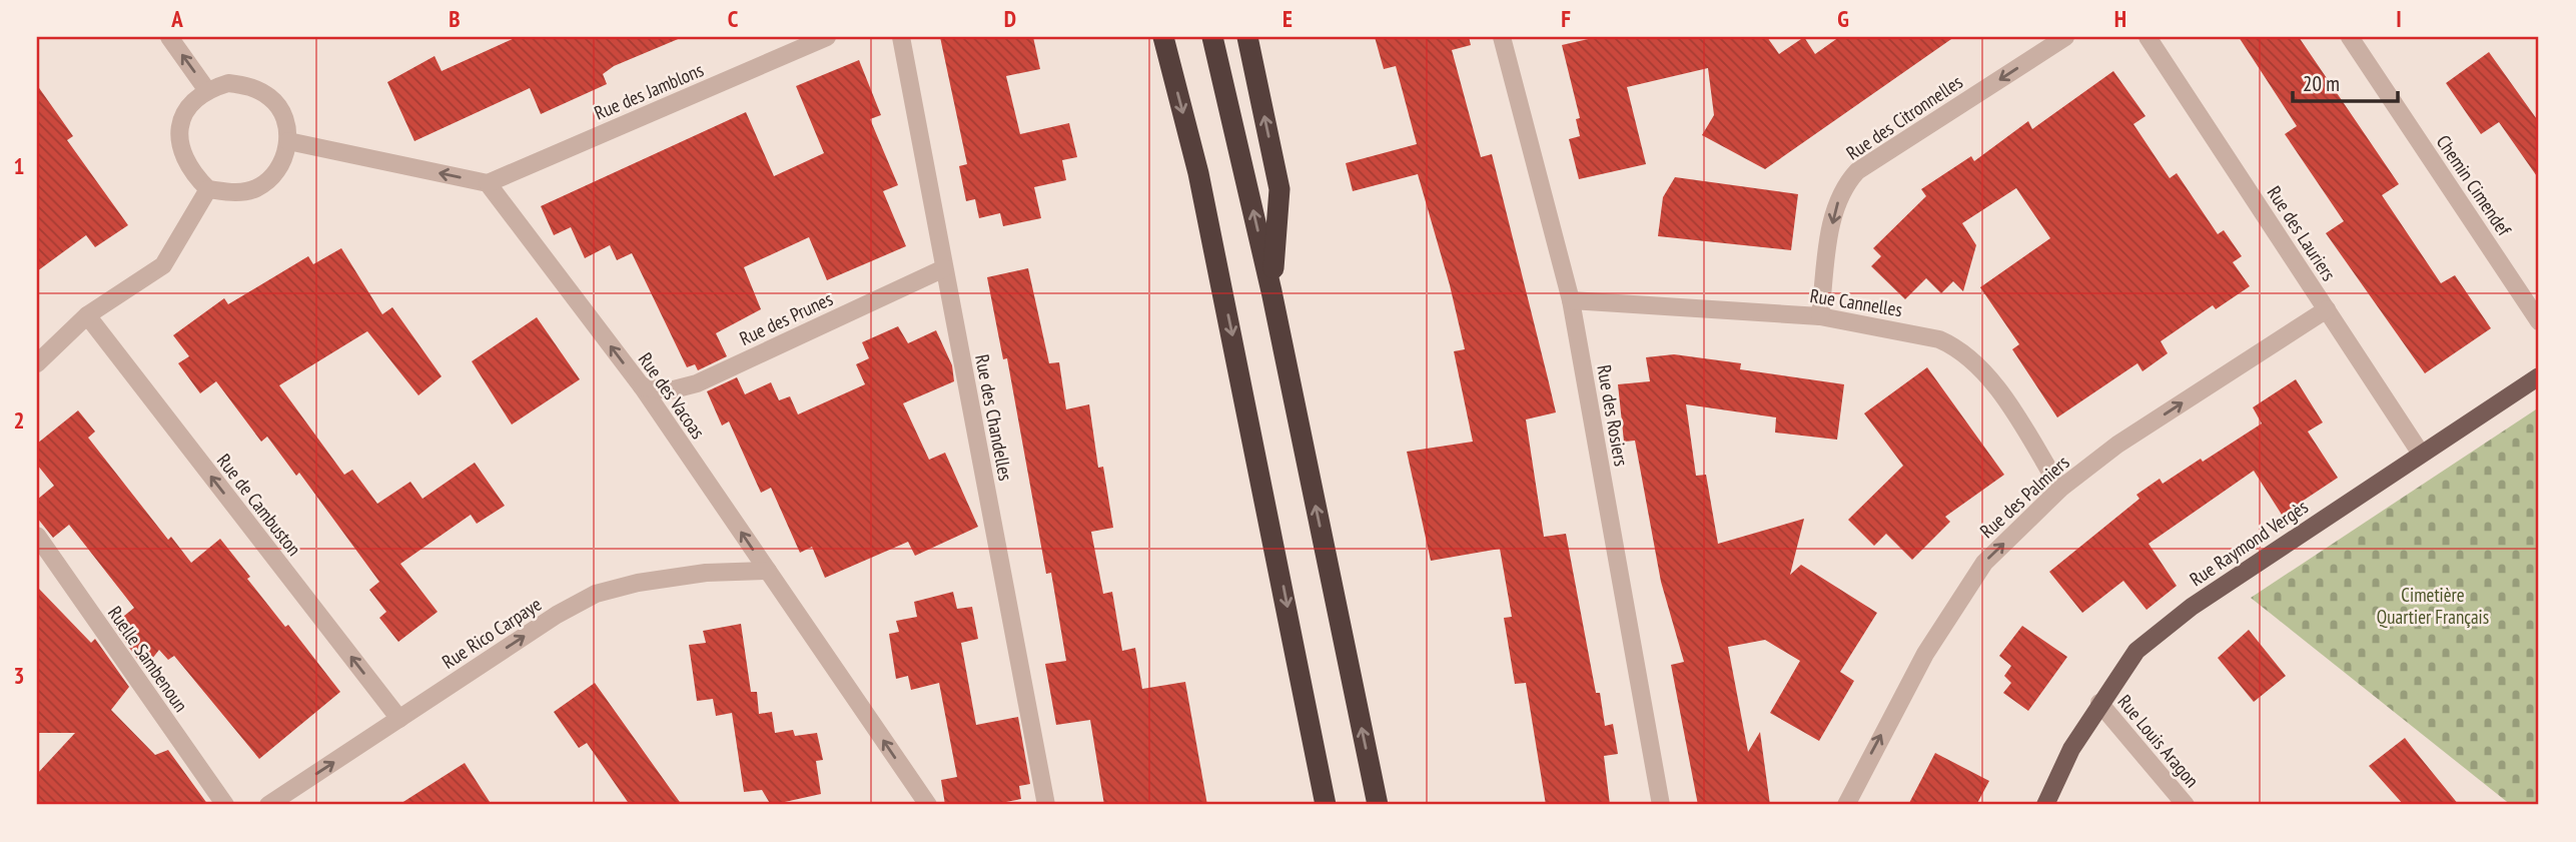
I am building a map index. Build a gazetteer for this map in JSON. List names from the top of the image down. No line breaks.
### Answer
{"streets":{"main road":["Rue Raymond Vergès"],"street":["Rue des Jamblons","Rue des Citronnelles","Chemin Cimendef","Rue des Lauriers","Rue Cannelles","Rue des Prunes","Rue des Vacoas","Rue des Rosiers","Rue des Chandelles","Rue des Palmiers","Rue de Cambuston","Rue Rico Carpaye","Ruelle Sambenoun","Rue Louis Aragon"]},"crossings":[["Rue des Jamblons","Rue des Vacoas"],["Rue des Citronnelles","Rue Cannelles"],["Rue des Lauriers","Rue des Palmiers"],["Rue des Lauriers","Rue Raymond Vergès"],["Rue Cannelles","Rue des Rosiers"],["Rue Cannelles","Rue des Palmiers"],["Rue des Prunes","Rue des Vacoas"],["Rue des Prunes","Rue des Chandelles"],["Rue des Vacoas","Rue Rico Carpaye"],["Rue de Cambuston","Rue Rico Carpaye"],["Rue Raymond Vergès","Rue Louis Aragon"]],"one_way":["Rue des Citronnelles","Rue des Vacoas","Rue des Palmiers","Rue de Cambuston","Rue Rico Carpaye"],"parks":["Cimetière Quartier Français"],"scale_bar":"20 m","grid":{"columns":["A","B","C","D","E","F","G","H","I"],"rows":["1","2","3"]}}
